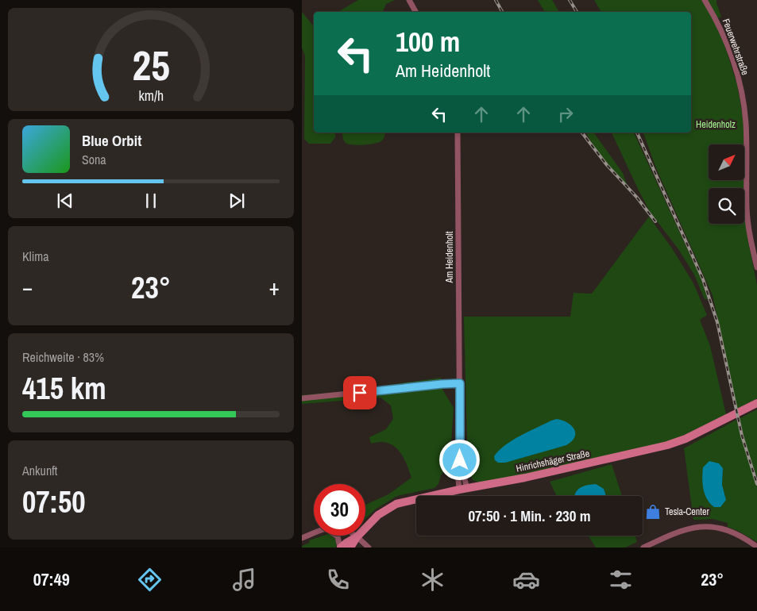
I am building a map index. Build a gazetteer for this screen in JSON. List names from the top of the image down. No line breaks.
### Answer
{"streets":{"main road":["Hinrichshäger Straße"],"street":["Feuerwehrstraße","Am Heidenholt"]},"crossings":[["Am Heidenholt","Hinrichshäger Straße"]],"parks":["Heidenholz"],"places":{"shop":["Tesla-Center"]},"north":"top right","page":{"turn":["100 m","Am Heidenholt"],"song":["Blue Orbit","Sona"],"tile":["Klima",["Reichweite · 83%","415 km"],["Ankunft","07:50"]],"heat":["−","23°","+"],"limit":"30","trip":"07:50 · 1 Min. · 230 m","tabs":["07:49","23°"],"gauge":["25","km/h"]}}
